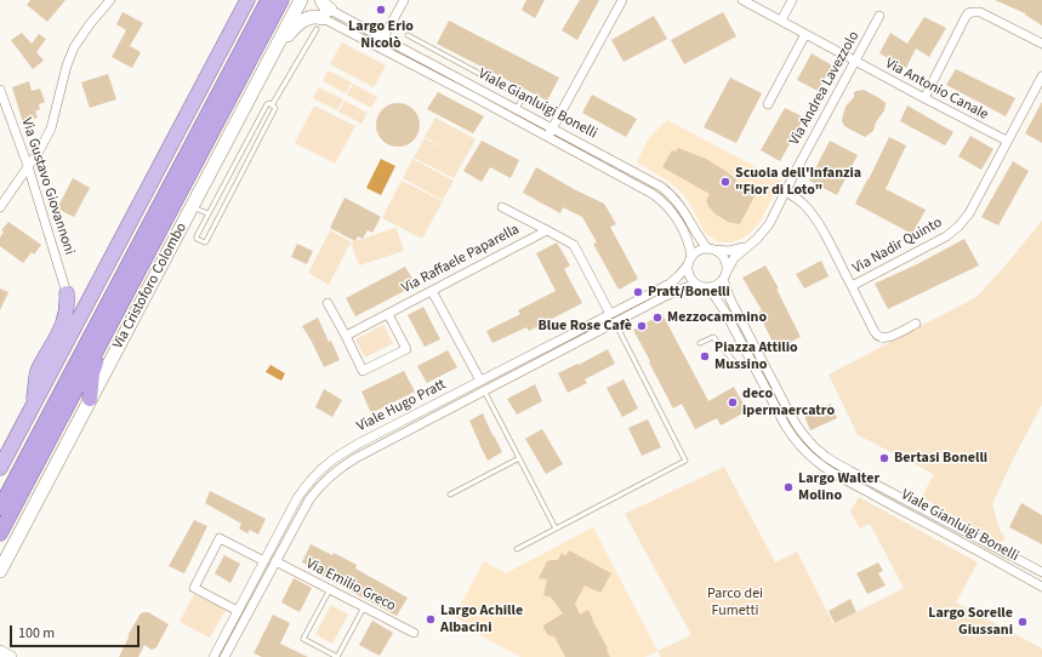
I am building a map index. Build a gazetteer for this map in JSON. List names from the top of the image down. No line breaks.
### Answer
{"streets":{"highway":["Via Cristoforo Colombo"],"street":["Via Andrea Lavezzolo","Via Antonio Canale","Viale Gianluigi Bonelli","Via Gustavo Giovannoni","Via Nadir Quinto","Via Raffaele Paparella","Viale Hugo Pratt","Via Emilio Greco"]},"crossings":[["Via Andrea Lavezzolo","Via Antonio Canale"],["Via Andrea Lavezzolo","Viale Gianluigi Bonelli"],["Via Andrea Lavezzolo","Via Nadir Quinto"],["Via Andrea Lavezzolo","Viale Hugo Pratt"],["Via Antonio Canale","Via Nadir Quinto"],["Viale Gianluigi Bonelli","Viale Hugo Pratt"],["Via Raffaele Paparella","Viale Hugo Pratt"],["Viale Hugo Pratt","Via Emilio Greco"]],"parks":["Parco dei Fumetti"],"places":["Largo Erio Nicolò","Scuola dell'Infanzia \"Fior di Loto\"","Pratt/Bonelli","Mezzocammino","Blue Rose Cafè","Piazza Attilio Mussino","deco ipermaercatro","Bertasi Bonelli","Largo Walter Molino","Largo Achille Albacini","Largo Sorelle Giussani"],"scale_bar":"100 m"}
